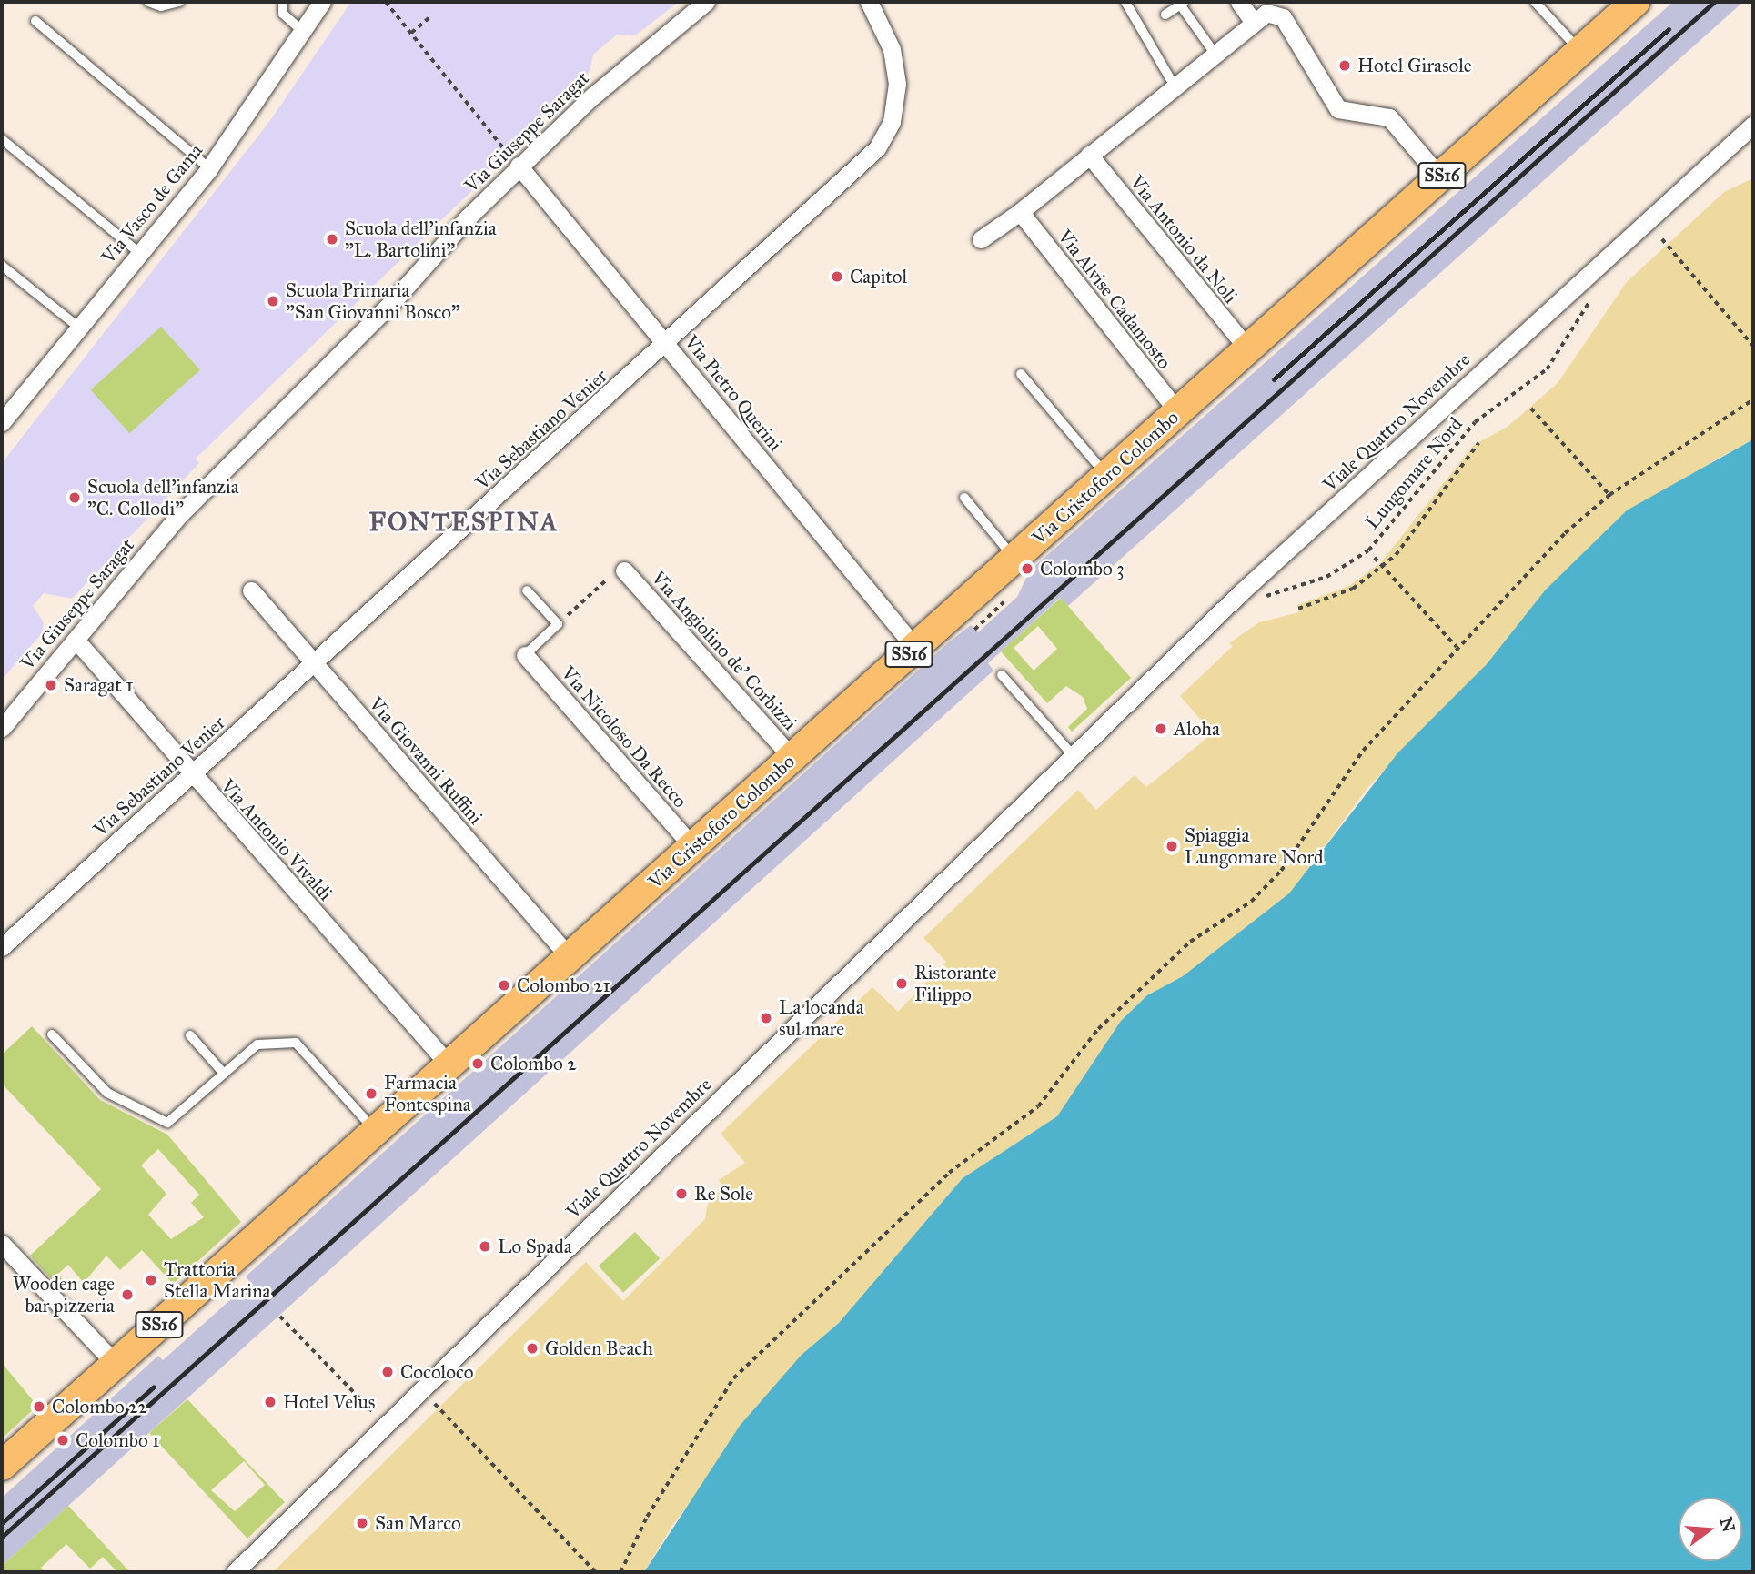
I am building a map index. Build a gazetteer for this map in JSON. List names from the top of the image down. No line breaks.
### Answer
{"streets":{"main road":["SS16","Via Cristoforo Colombo"],"street":["Via Giuseppe Saragat","Via Vasco de Gama","Via Antonio da Noli","Via Alvise Cadamosto","Via Pietro Querini","Viale Quattro Novembre","Via Sebastiano Venier","Via Angiolino de' Corbizzi","Via Nicoloso Da Recco","Via Giovanni Ruffini","Via Antonio Vivaldi"],"path":["Lungomare Nord"]},"crossings":[["Via Giuseppe Saragat","Via Pietro Querini"],["Via Giuseppe Saragat","Via Antonio Vivaldi"],["Via Antonio da Noli","Via Cristoforo Colombo"],["Via Alvise Cadamosto","Via Cristoforo Colombo"],["Via Pietro Querini","Via Sebastiano Venier"],["Via Pietro Querini","Via Cristoforo Colombo"],["Via Sebastiano Venier","Via Giovanni Ruffini"],["Via Sebastiano Venier","Via Antonio Vivaldi"],["Via Cristoforo Colombo","Via Angiolino de' Corbizzi"],["Via Cristoforo Colombo","Via Nicoloso Da Recco"],["Via Cristoforo Colombo","Via Giovanni Ruffini"],["Via Cristoforo Colombo","Via Antonio Vivaldi"]],"districts":["FONTESPINA"],"places":["Hotel Girasole","Scuola dell'infanzia \"L. Bartolini\"","Capitol","Scuola Primaria \"San Giovanni Bosco\"","Scuola dell'infanzia \"C. Collodi\"","Colombo 3","Saragat 1","Aloha","Spiaggia Lungomare Nord","Ristorante Filippo","Colombo 21","La locanda sul mare","Colombo 2","Farmacia Fontespina","Re Sole","Lo Spada","Trattoria Stella Marina","Wooden cage bar pizzeria","Golden Beach","Cocoloco","Hotel Velus","Colombo 22","Colombo 1","San Marco"],"north":"right"}
